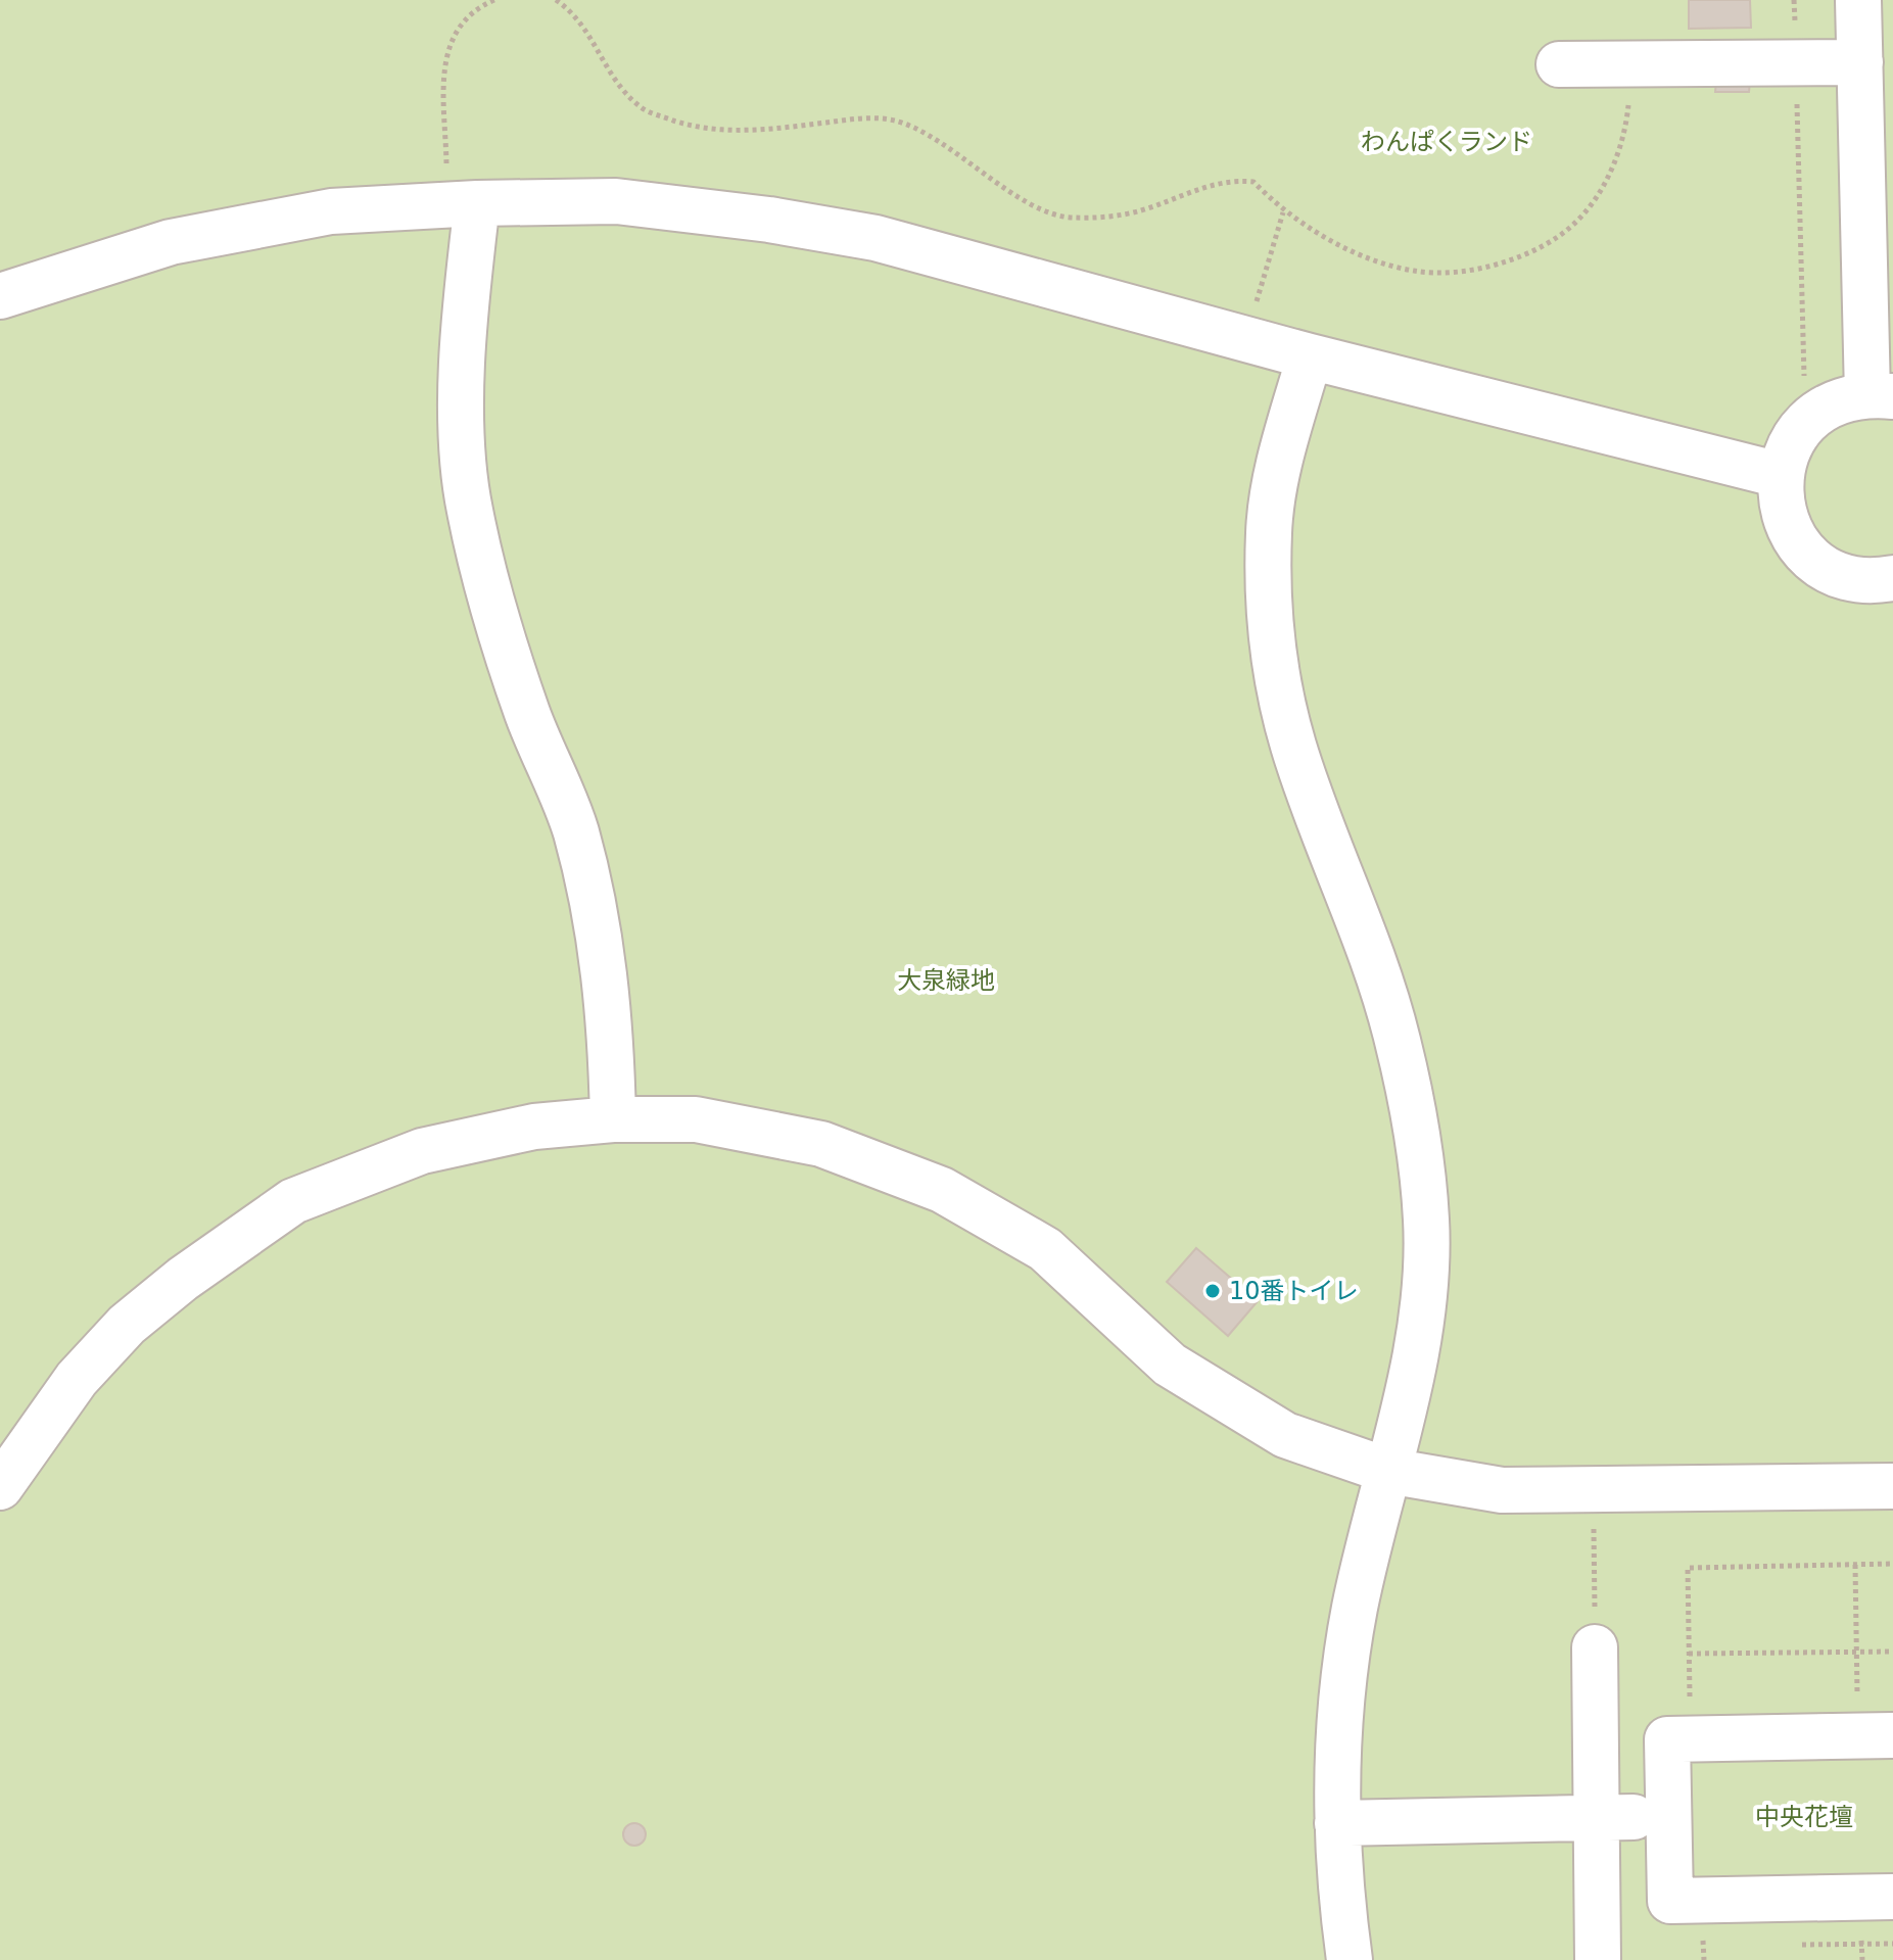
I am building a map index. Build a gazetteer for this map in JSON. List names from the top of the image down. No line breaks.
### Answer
{"parks":["わんぱくランド","大泉緑地","中央花壇"],"places":["10番トイレ"]}
